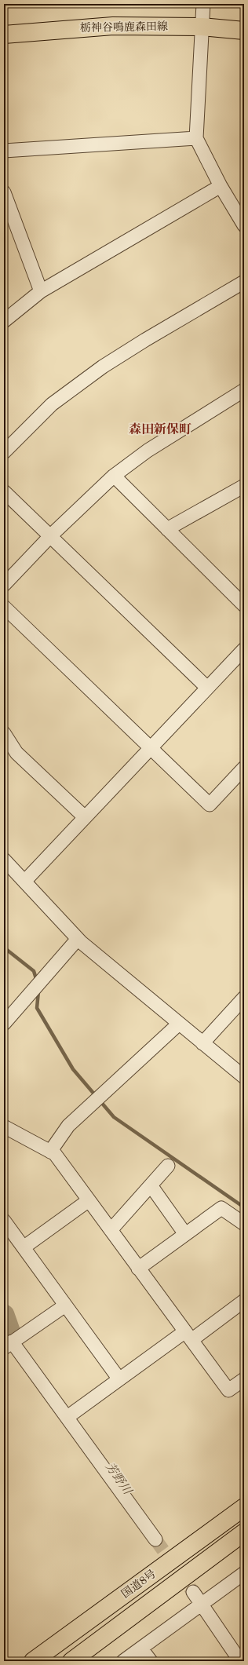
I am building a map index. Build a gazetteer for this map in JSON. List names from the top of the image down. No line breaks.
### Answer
{"streets":{"main road":["栃神谷鳴鹿森田線","国道8号"]},"districts":["森田新保町"],"water":["芳野川"]}
